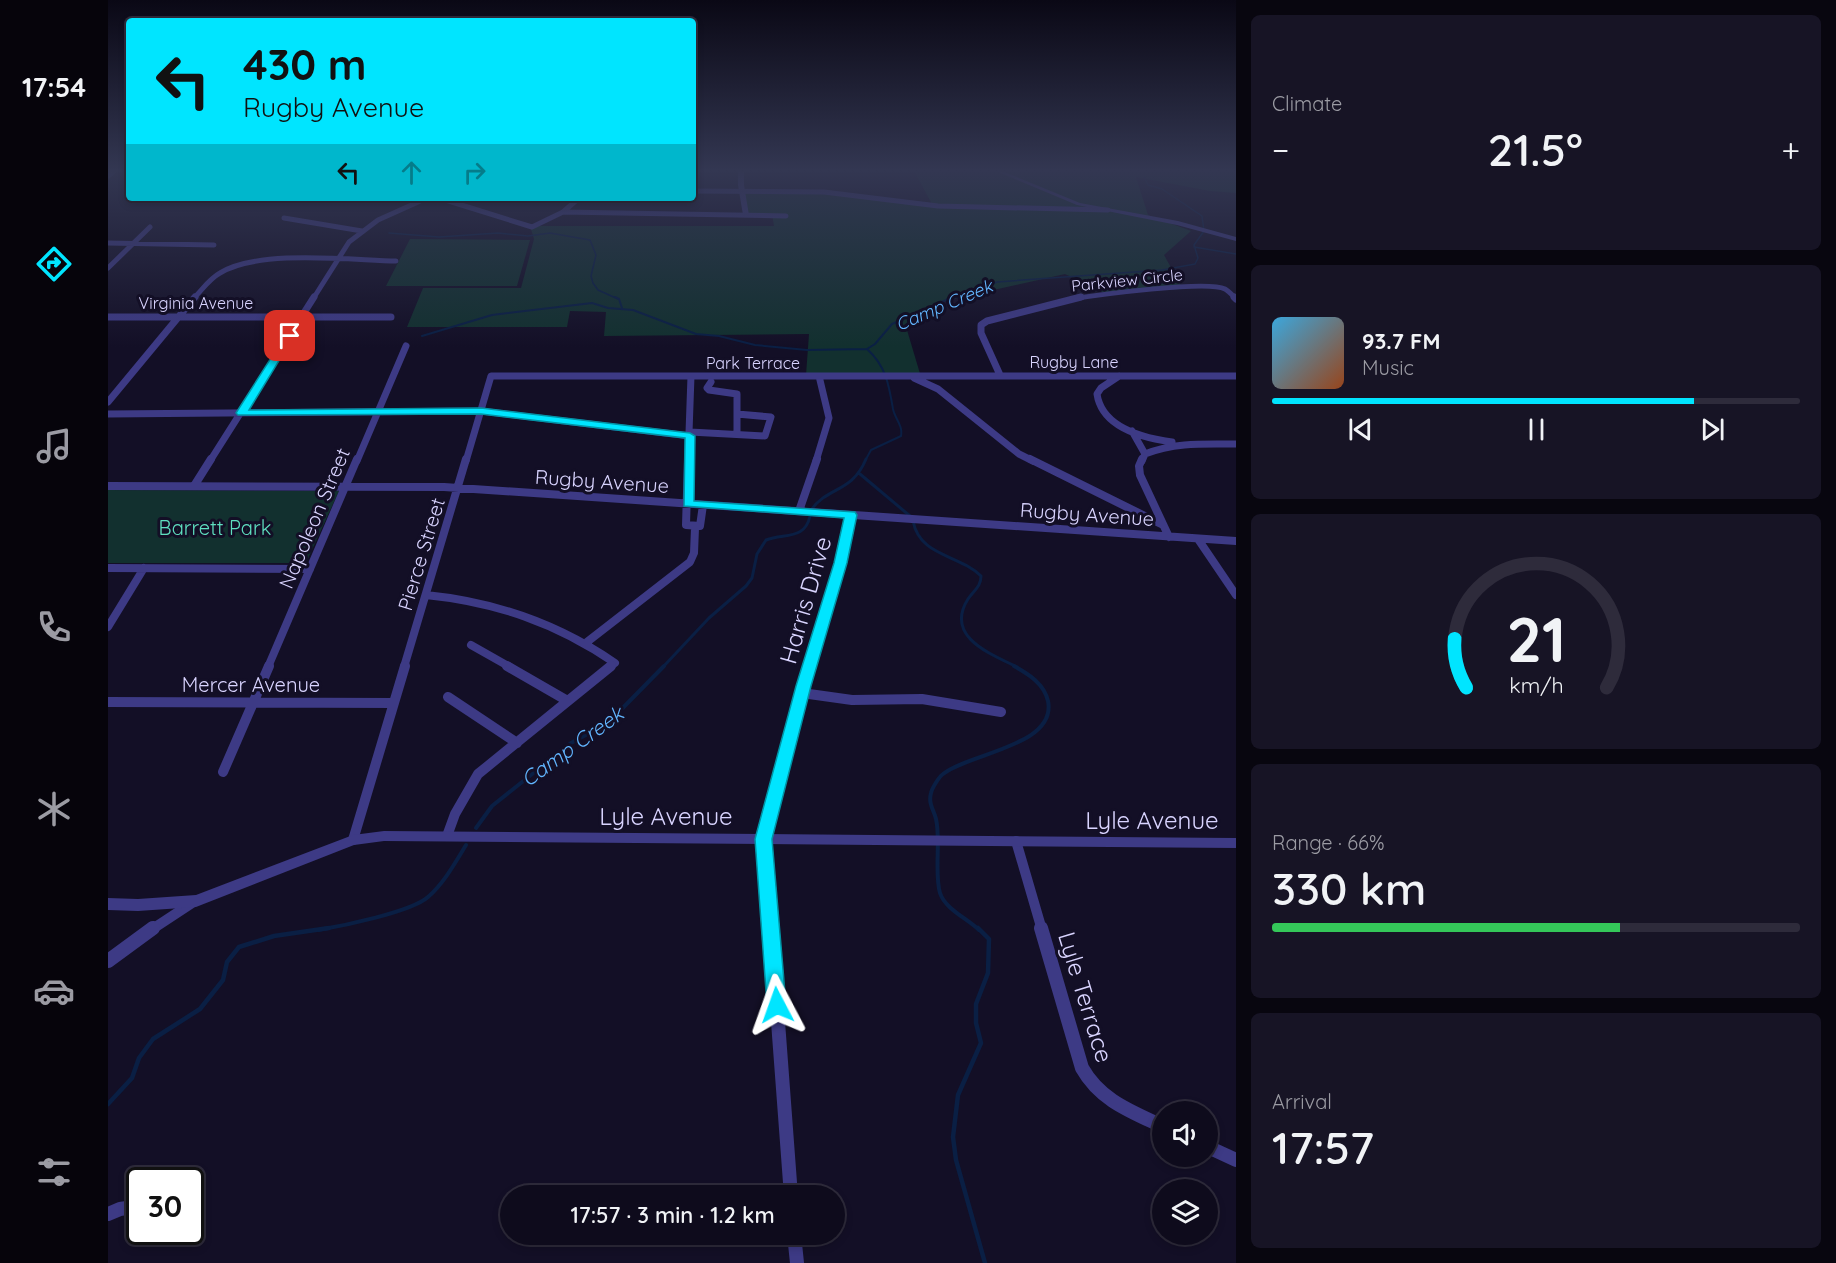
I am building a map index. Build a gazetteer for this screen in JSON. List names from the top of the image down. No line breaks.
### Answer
{"streets":{"street":["Parkview Circle","Virginia Avenue","Rugby Lane","Park Terrace","Rugby Avenue","Napoleon Street","Pierce Street","Harris Drive","Mercer Avenue","Lyle Avenue","Lyle Terrace"]},"crossings":[["Parkview Circle","Rugby Lane"],["Rugby Lane","Park Terrace"],["Park Terrace","Pierce Street"],["Park Terrace","Harris Drive"],["Rugby Avenue","Napoleon Street"],["Rugby Avenue","Pierce Street"],["Rugby Avenue","Harris Drive"],["Napoleon Street","Mercer Avenue"],["Pierce Street","Mercer Avenue"],["Pierce Street","Lyle Avenue"],["Harris Drive","Lyle Avenue"],["Lyle Avenue","Lyle Terrace"]],"water":["Camp Creek"],"parks":["Barrett Park"],"page":{"tabs":"17:54","tile":["Climate",["Range · 66%","330 km"],["Arrival","17:57"]],"turn":["430 m","Rugby Avenue"],"heat":["−","21.5°","+"],"song":["93.7 FM","Music"],"limit":"30","trip":"17:57 · 3 min · 1.2 km","gauge":["21","km/h"]}}
